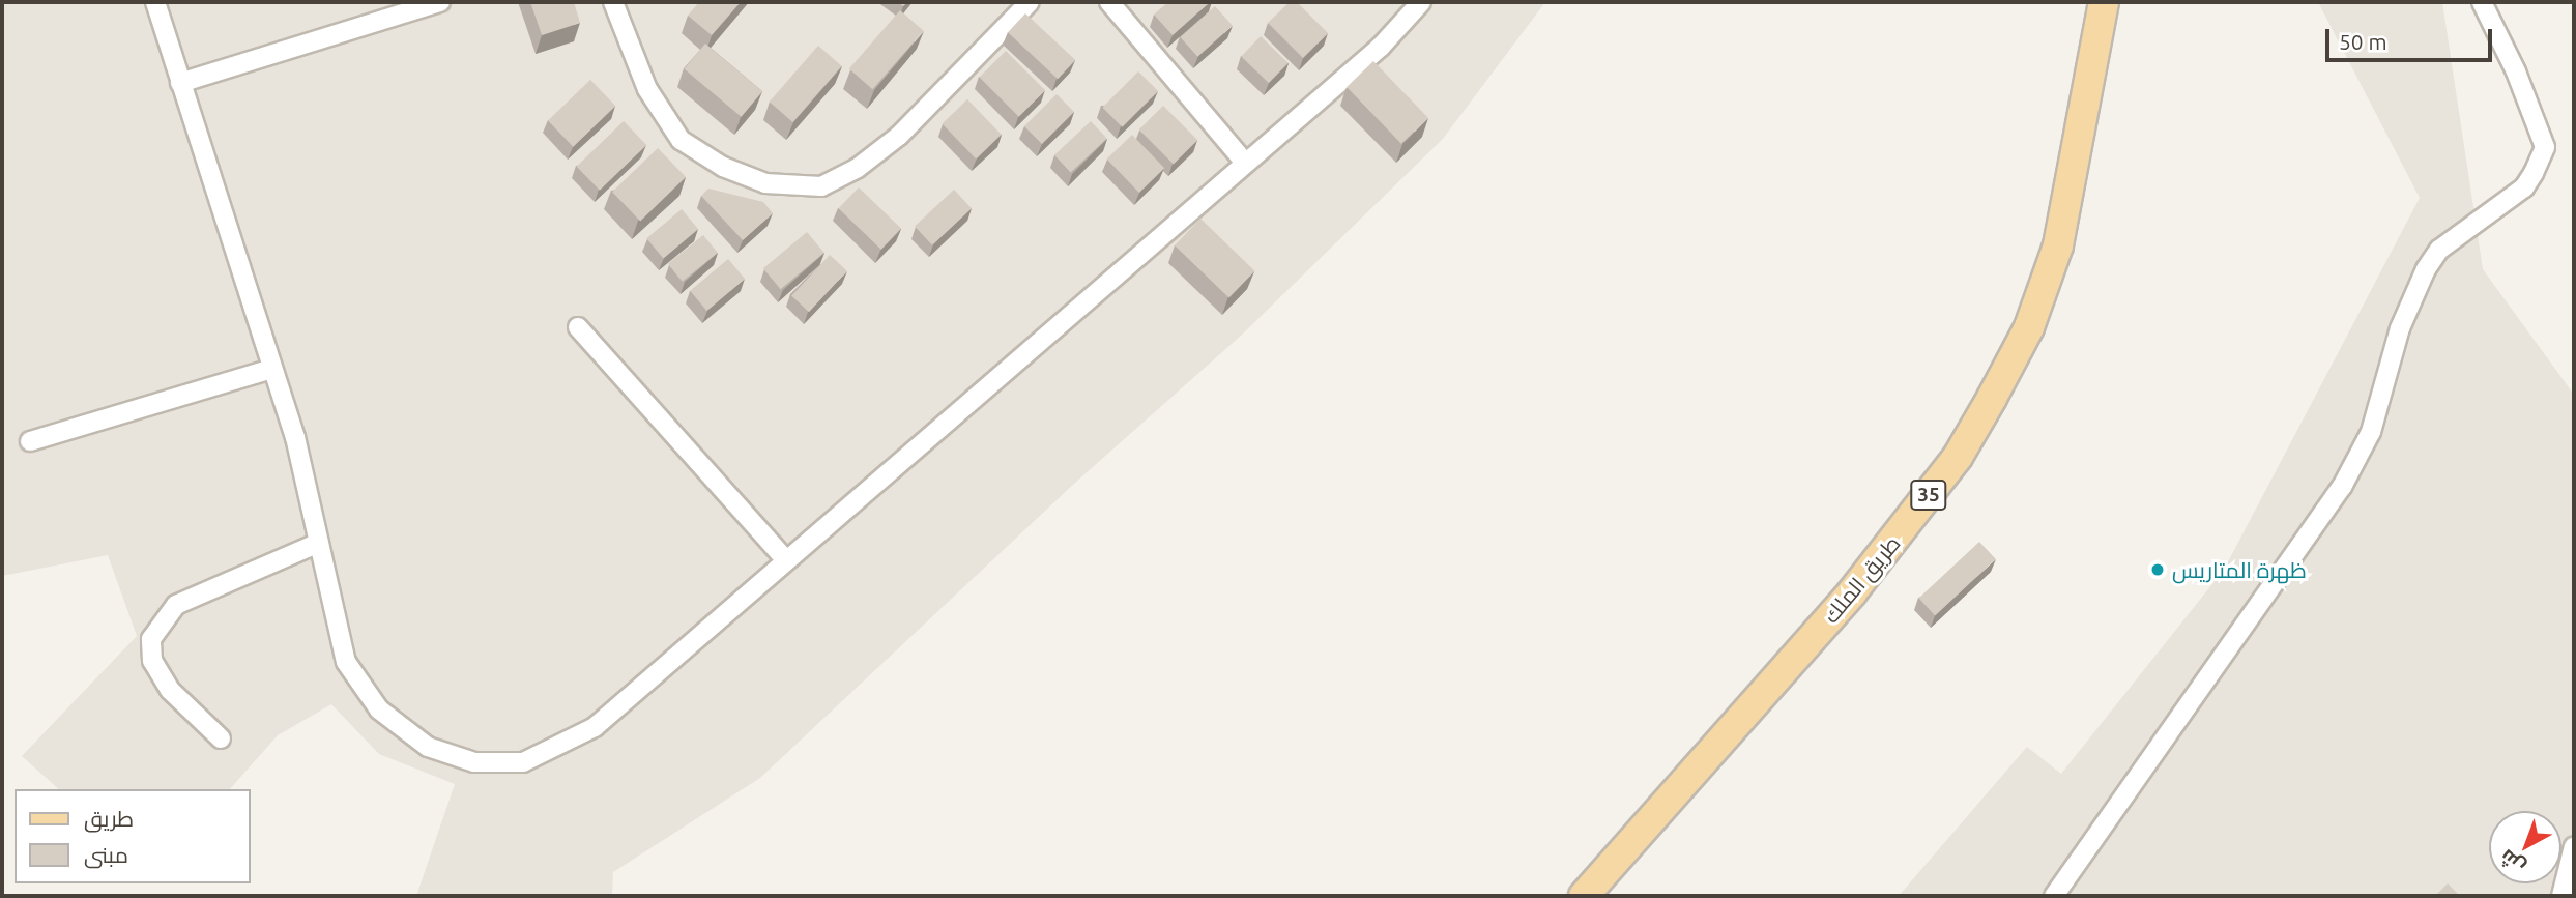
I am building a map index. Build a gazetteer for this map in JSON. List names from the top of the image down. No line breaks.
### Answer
{"streets":{"main road":["35","طريق الملك"]},"places":["ظهرة المتاريس"],"legend":["طريق","مبنى"],"scale_bar":"50 m","north":"bottom left"}
